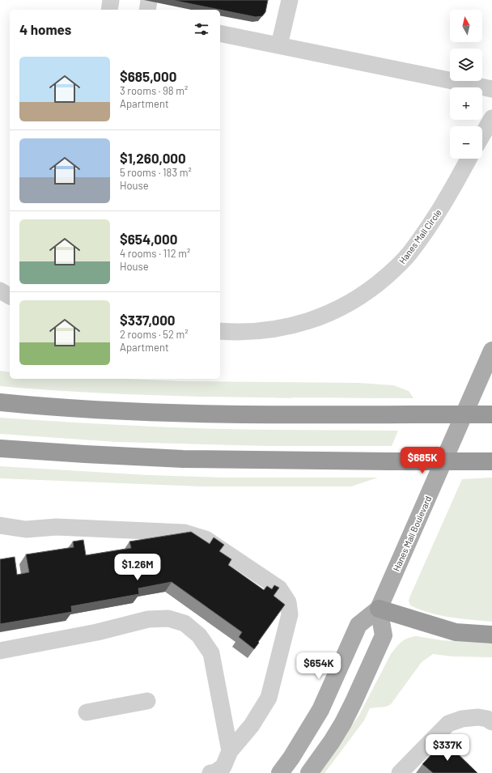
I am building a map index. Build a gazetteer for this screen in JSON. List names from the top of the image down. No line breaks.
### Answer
{"streets":{"main road":["Hanes Mall Boulevard"],"street":["Hanes Mall Circle"]},"north":"top","page":{"map_buttons":["+","−"],"heading":"4 homes","list":[{"name":"$685,000","note":"3 rooms · 98 m² · Apartment"},{"name":"$1,260,000","note":"5 rooms · 183 m² · House"},{"name":"$654,000","note":"4 rooms · 112 m² · House"},{"name":"$337,000","note":"2 rooms · 52 m² · Apartment"}],"price":["$685K","$1.26M","$654K","$337K"]}}
